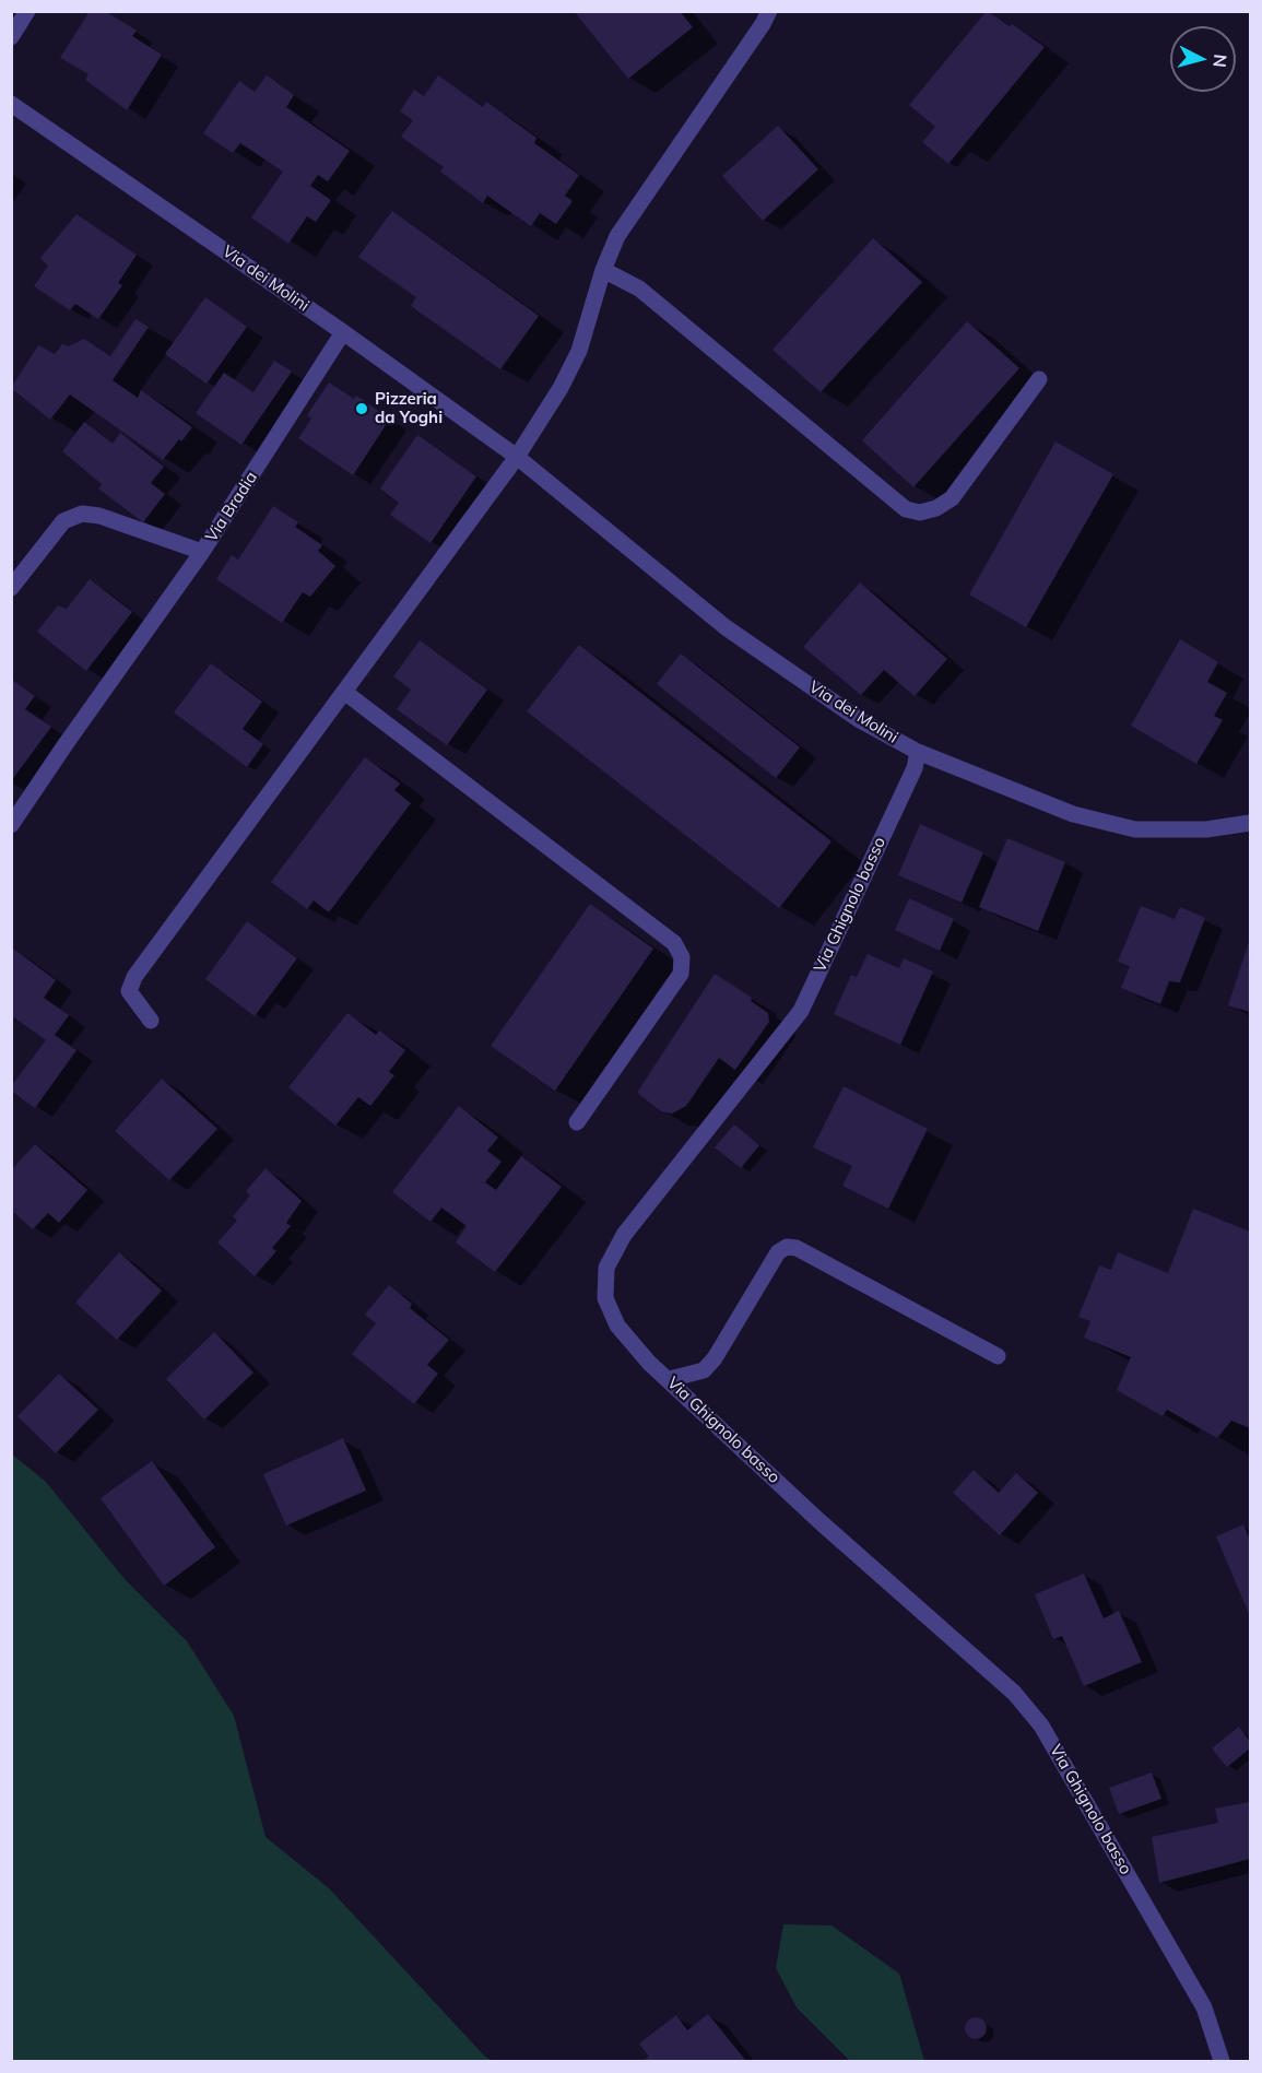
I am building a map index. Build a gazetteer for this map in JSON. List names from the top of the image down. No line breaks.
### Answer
{"streets":{"street":["Via dei Molini","Via Bradia","Via Ghignolo basso"]},"crossings":[["Via dei Molini","Via Bradia"],["Via dei Molini","Via Ghignolo basso"]],"places":["Pizzeria da Yoghi"],"north":"right"}
